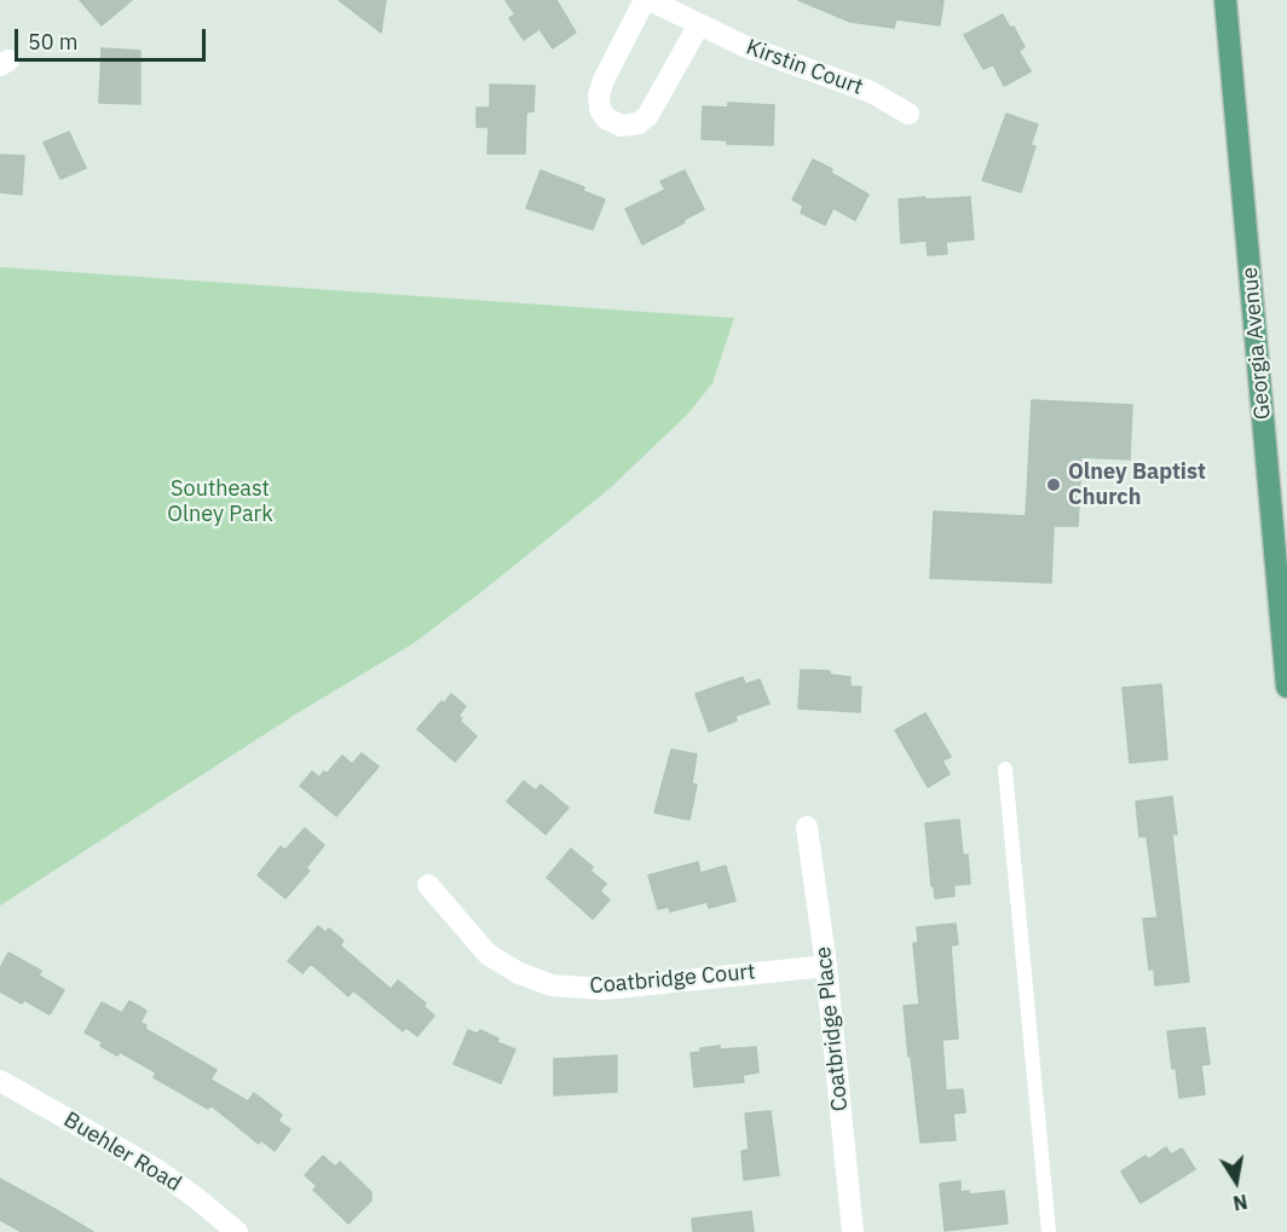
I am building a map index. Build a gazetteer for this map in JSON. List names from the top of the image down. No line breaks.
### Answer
{"streets":{"main road":["Georgia Avenue"],"street":["Kirstin Court","Coatbridge Court","Coatbridge Place","Buehler Road"]},"crossings":[["Coatbridge Court","Coatbridge Place"]],"parks":["Southeast Olney Park"],"places":["Olney Baptist Church"],"scale_bar":"50 m","north":"bottom"}
